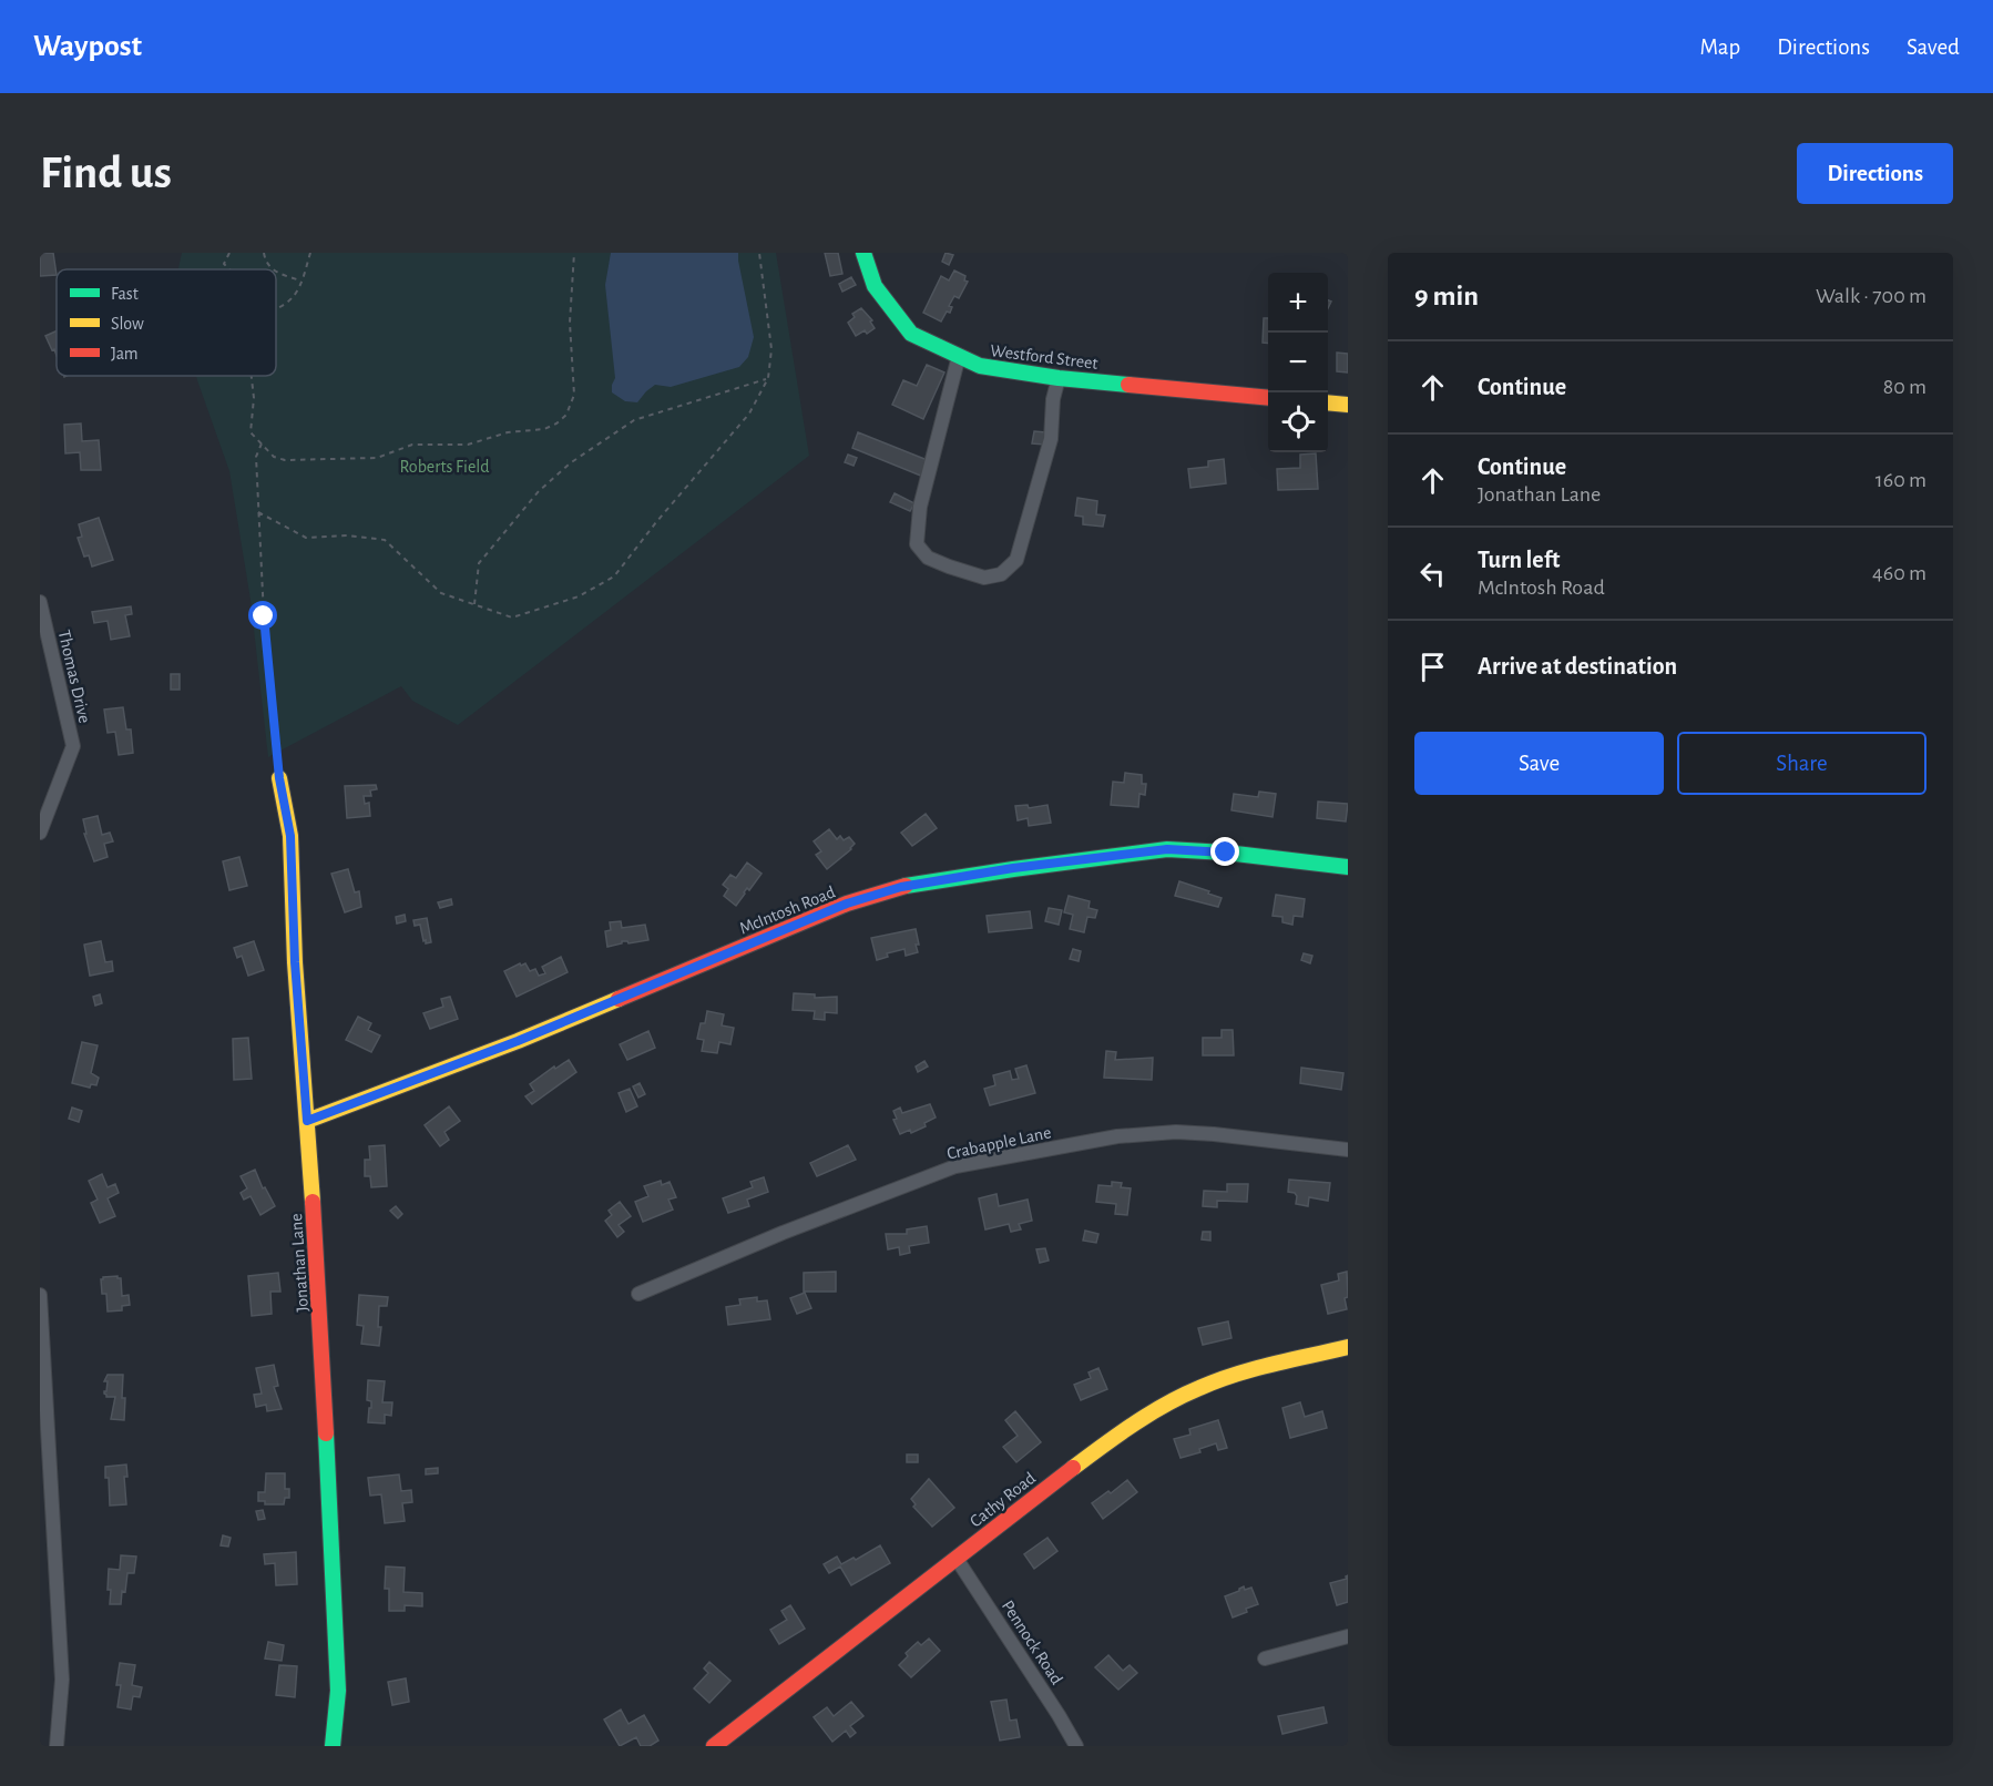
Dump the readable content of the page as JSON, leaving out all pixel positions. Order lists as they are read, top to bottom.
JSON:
{
  "streets": {
    "street": [
      "Westford Street",
      "Thomas Drive",
      "McIntosh Road",
      "Crabapple Lane",
      "Jonathan Lane",
      "Cathy Road",
      "Pennock Road"
    ]
  },
  "crossings": [
    ["McIntosh Road", "Jonathan Lane"],
    ["Cathy Road", "Pennock Road"]
  ],
  "parks": ["Roberts Field"],
  "legend": ["Fast", "Slow", "Jam"],
  "page": {
    "header": "Waypost",
    "nav": ["Map", "Directions", "Saved"],
    "buttons": [
      "Directions",
      ["Save", "Share"]
    ],
    "title": "Find us",
    "heading": ["9 min", "Walk · 700 m"],
    "map_buttons": ["+", "−"],
    "list": [
      ["Continue", "80 m"],
      ["Continue", "Jonathan Lane", "160 m"],
      ["Turn left", "McIntosh Road", "460 m"],
      "Arrive at destination"
    ]
  }
}
